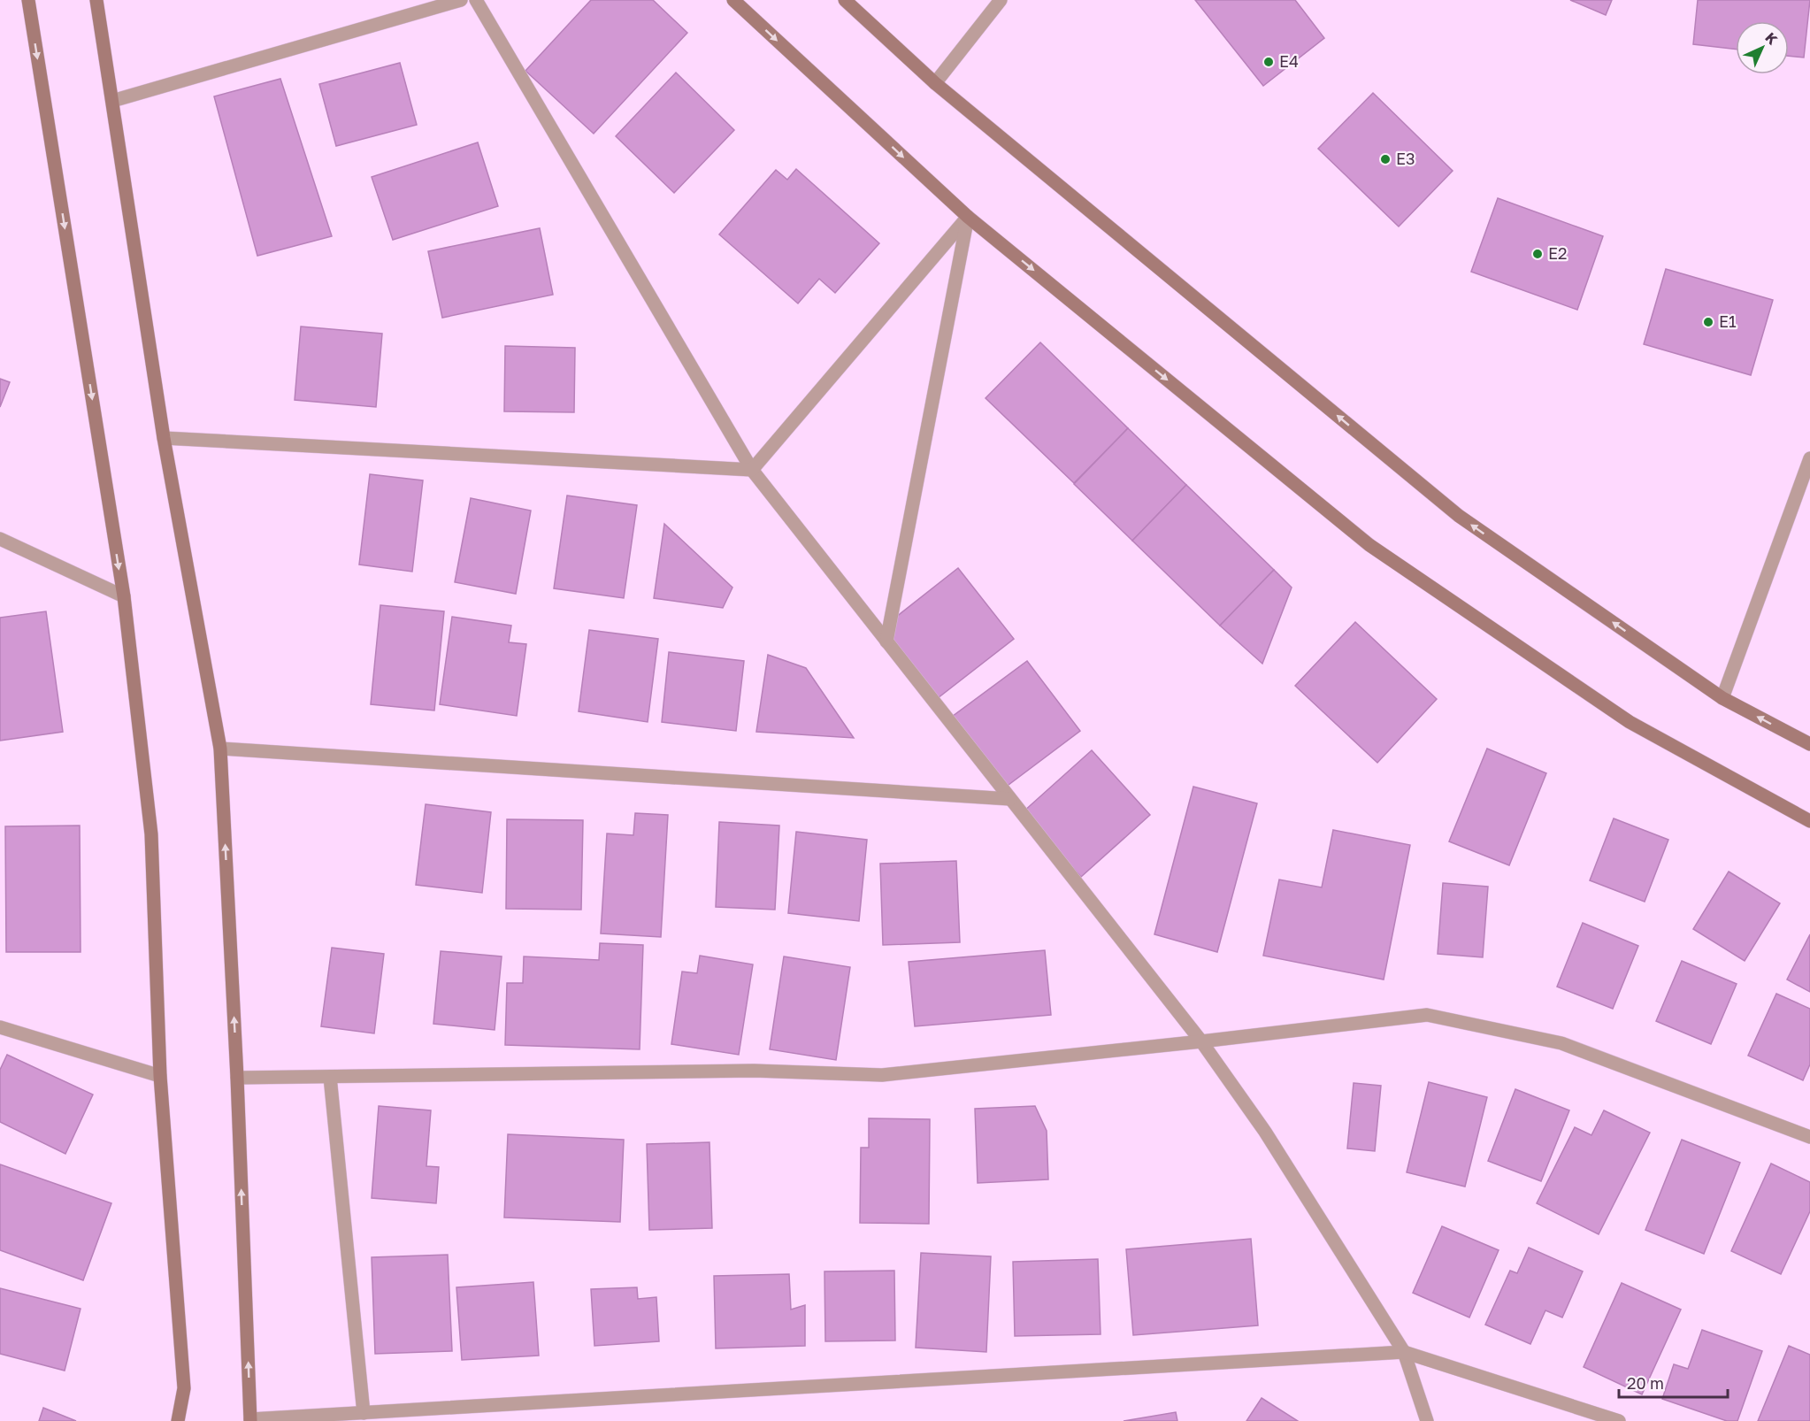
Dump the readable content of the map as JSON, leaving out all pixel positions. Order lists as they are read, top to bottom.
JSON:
{
  "places": [
    "E4",
    "E3",
    "E2",
    "E1"
  ],
  "scale_bar": "20 m",
  "north": "top right"
}
